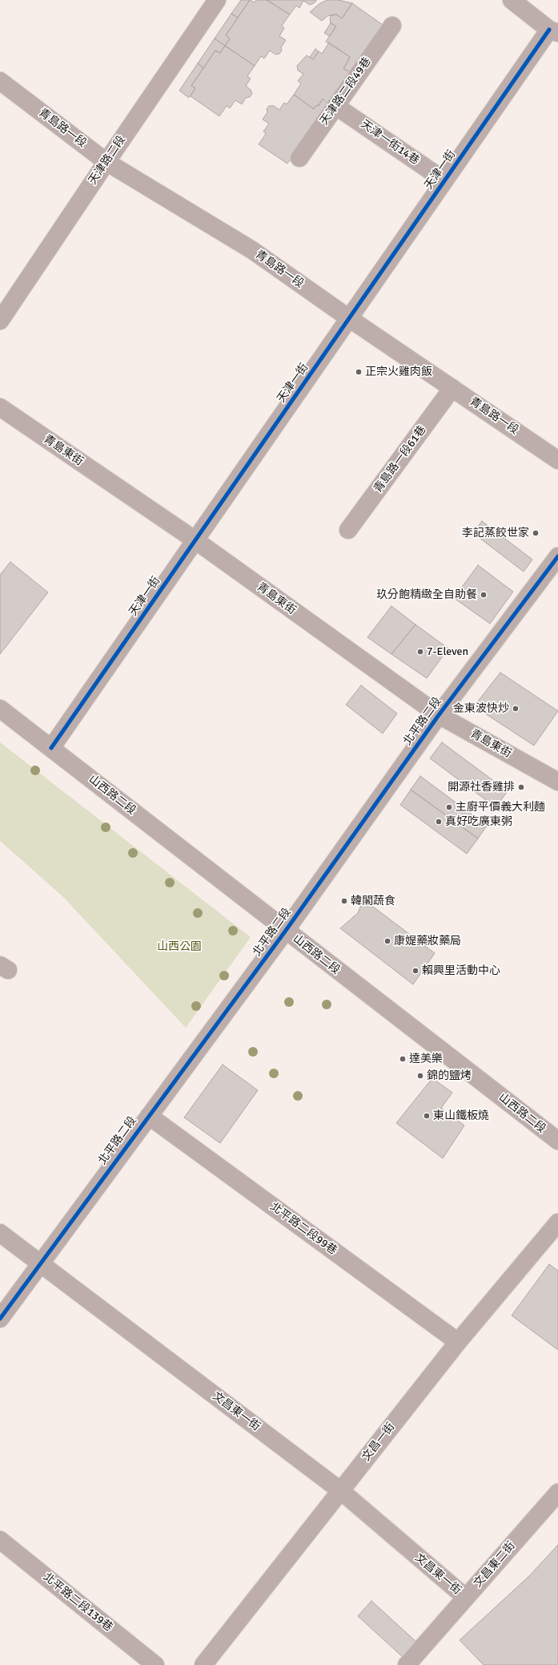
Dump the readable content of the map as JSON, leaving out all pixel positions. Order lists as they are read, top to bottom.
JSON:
{
  "streets": {
    "street": [
      "天津路二段49巷",
      "青島路一段",
      "天津一街14巷",
      "天津路二段",
      "天津一街",
      "青島東街",
      "青島路一段61巷",
      "北平路二段",
      "山西路二段",
      "北平路二段99巷",
      "文昌東一街",
      "文昌一街",
      "文昌東二街",
      "北平路二段139巷"
    ]
  },
  "crossings": [
    ["天津路二段49巷", "天津一街14巷"],
    ["青島路一段", "天津路二段"],
    ["青島路一段", "天津一街"],
    ["青島路一段", "青島路一段61巷"],
    ["天津一街14巷", "天津一街"],
    ["天津一街", "青島東街"],
    ["天津一街", "山西路二段"],
    ["青島東街", "北平路二段"],
    ["北平路二段", "山西路二段"],
    ["北平路二段", "北平路二段99巷"],
    ["北平路二段", "文昌東一街"],
    ["北平路二段99巷", "文昌一街"],
    ["文昌東一街", "文昌一街"],
    ["文昌東一街", "文昌東二街"]
  ],
  "parks": ["山西公園"],
  "places": [
    "正宗火雞肉飯",
    "李記蒸餃世家",
    "玖分飽精緻全自助餐",
    "7-Eleven",
    "金東波快炒",
    "開源社香雞排",
    "主廚平價義大利麵",
    "真好吃廣東粥",
    "韓閣蔬食",
    "康媞藥妝藥局",
    "賴興里活動中心",
    "達美樂",
    "錦的鹽烤",
    "東山鐵板燒"
  ]
}
